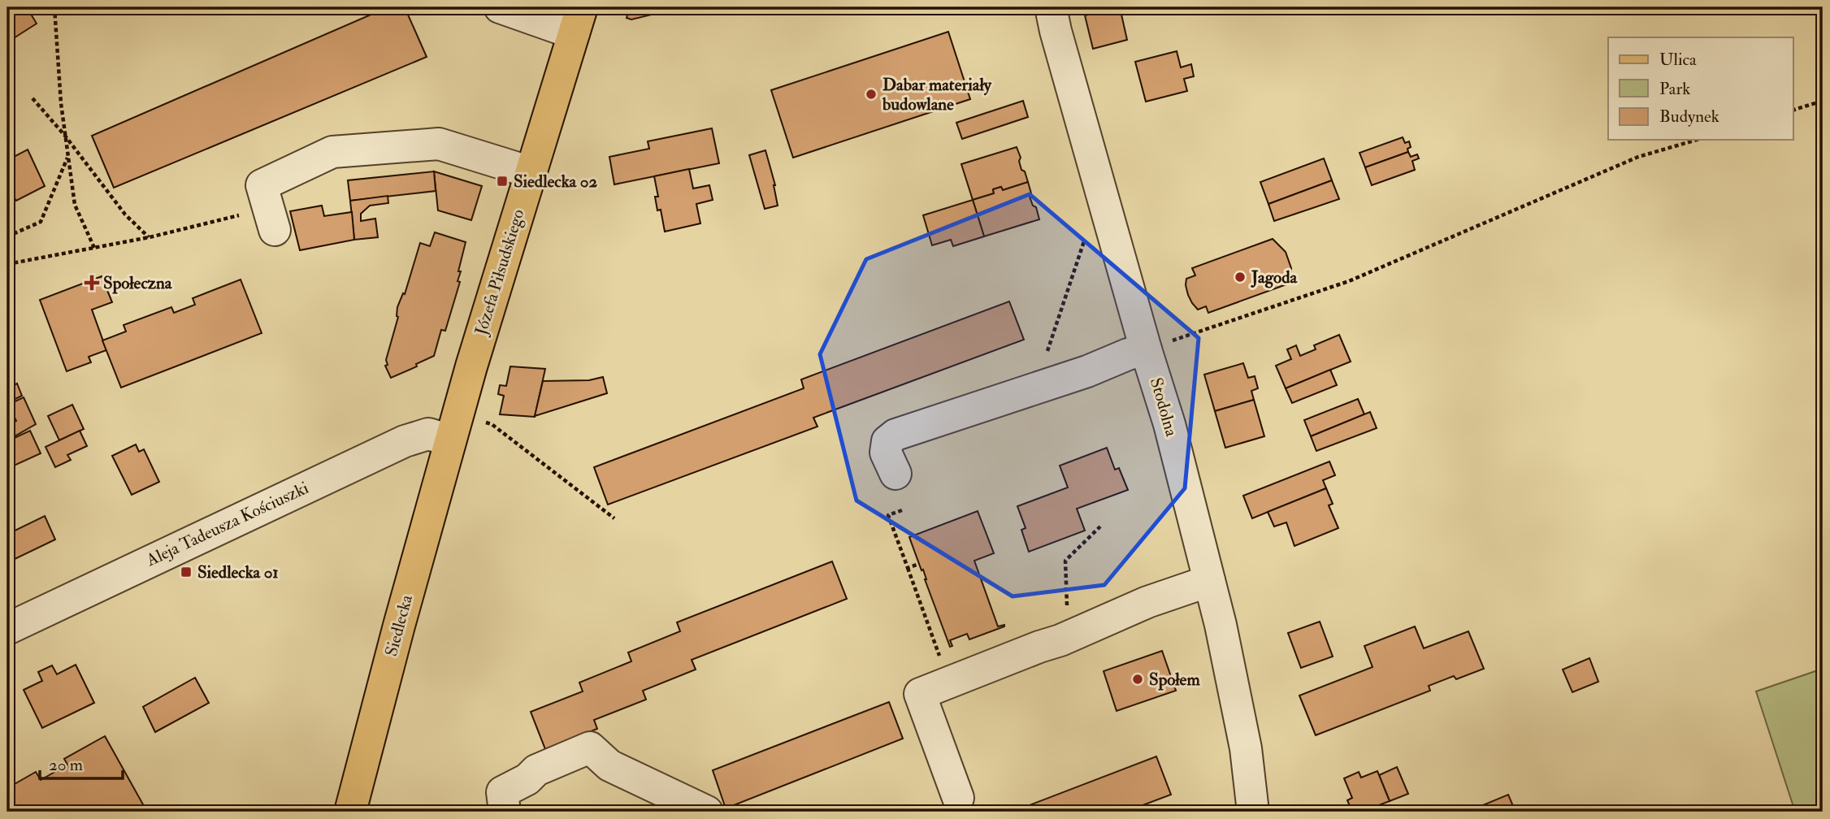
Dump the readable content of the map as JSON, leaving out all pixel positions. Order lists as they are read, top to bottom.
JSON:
{
  "streets": {
    "main road": ["Józefa Piłsudskiego", "Siedlecka"],
    "street": ["Stodolna", "Aleja Tadeusza Kościuszki"]
  },
  "crossings": [
    ["Józefa Piłsudskiego", "Aleja Tadeusza Kościuszki"],
    ["Józefa Piłsudskiego", "Siedlecka"],
    ["Aleja Tadeusza Kościuszki", "Siedlecka"]
  ],
  "places": {
    "other": ["Dabar materiały budowlane", "Jagoda", "Społem"],
    "transit": ["Siedlecka 02", "Siedlecka 01"],
    "health": ["Społeczna"]
  },
  "legend": ["Ulica", "Park", "Budynek"],
  "scale_bar": "20 m"
}
